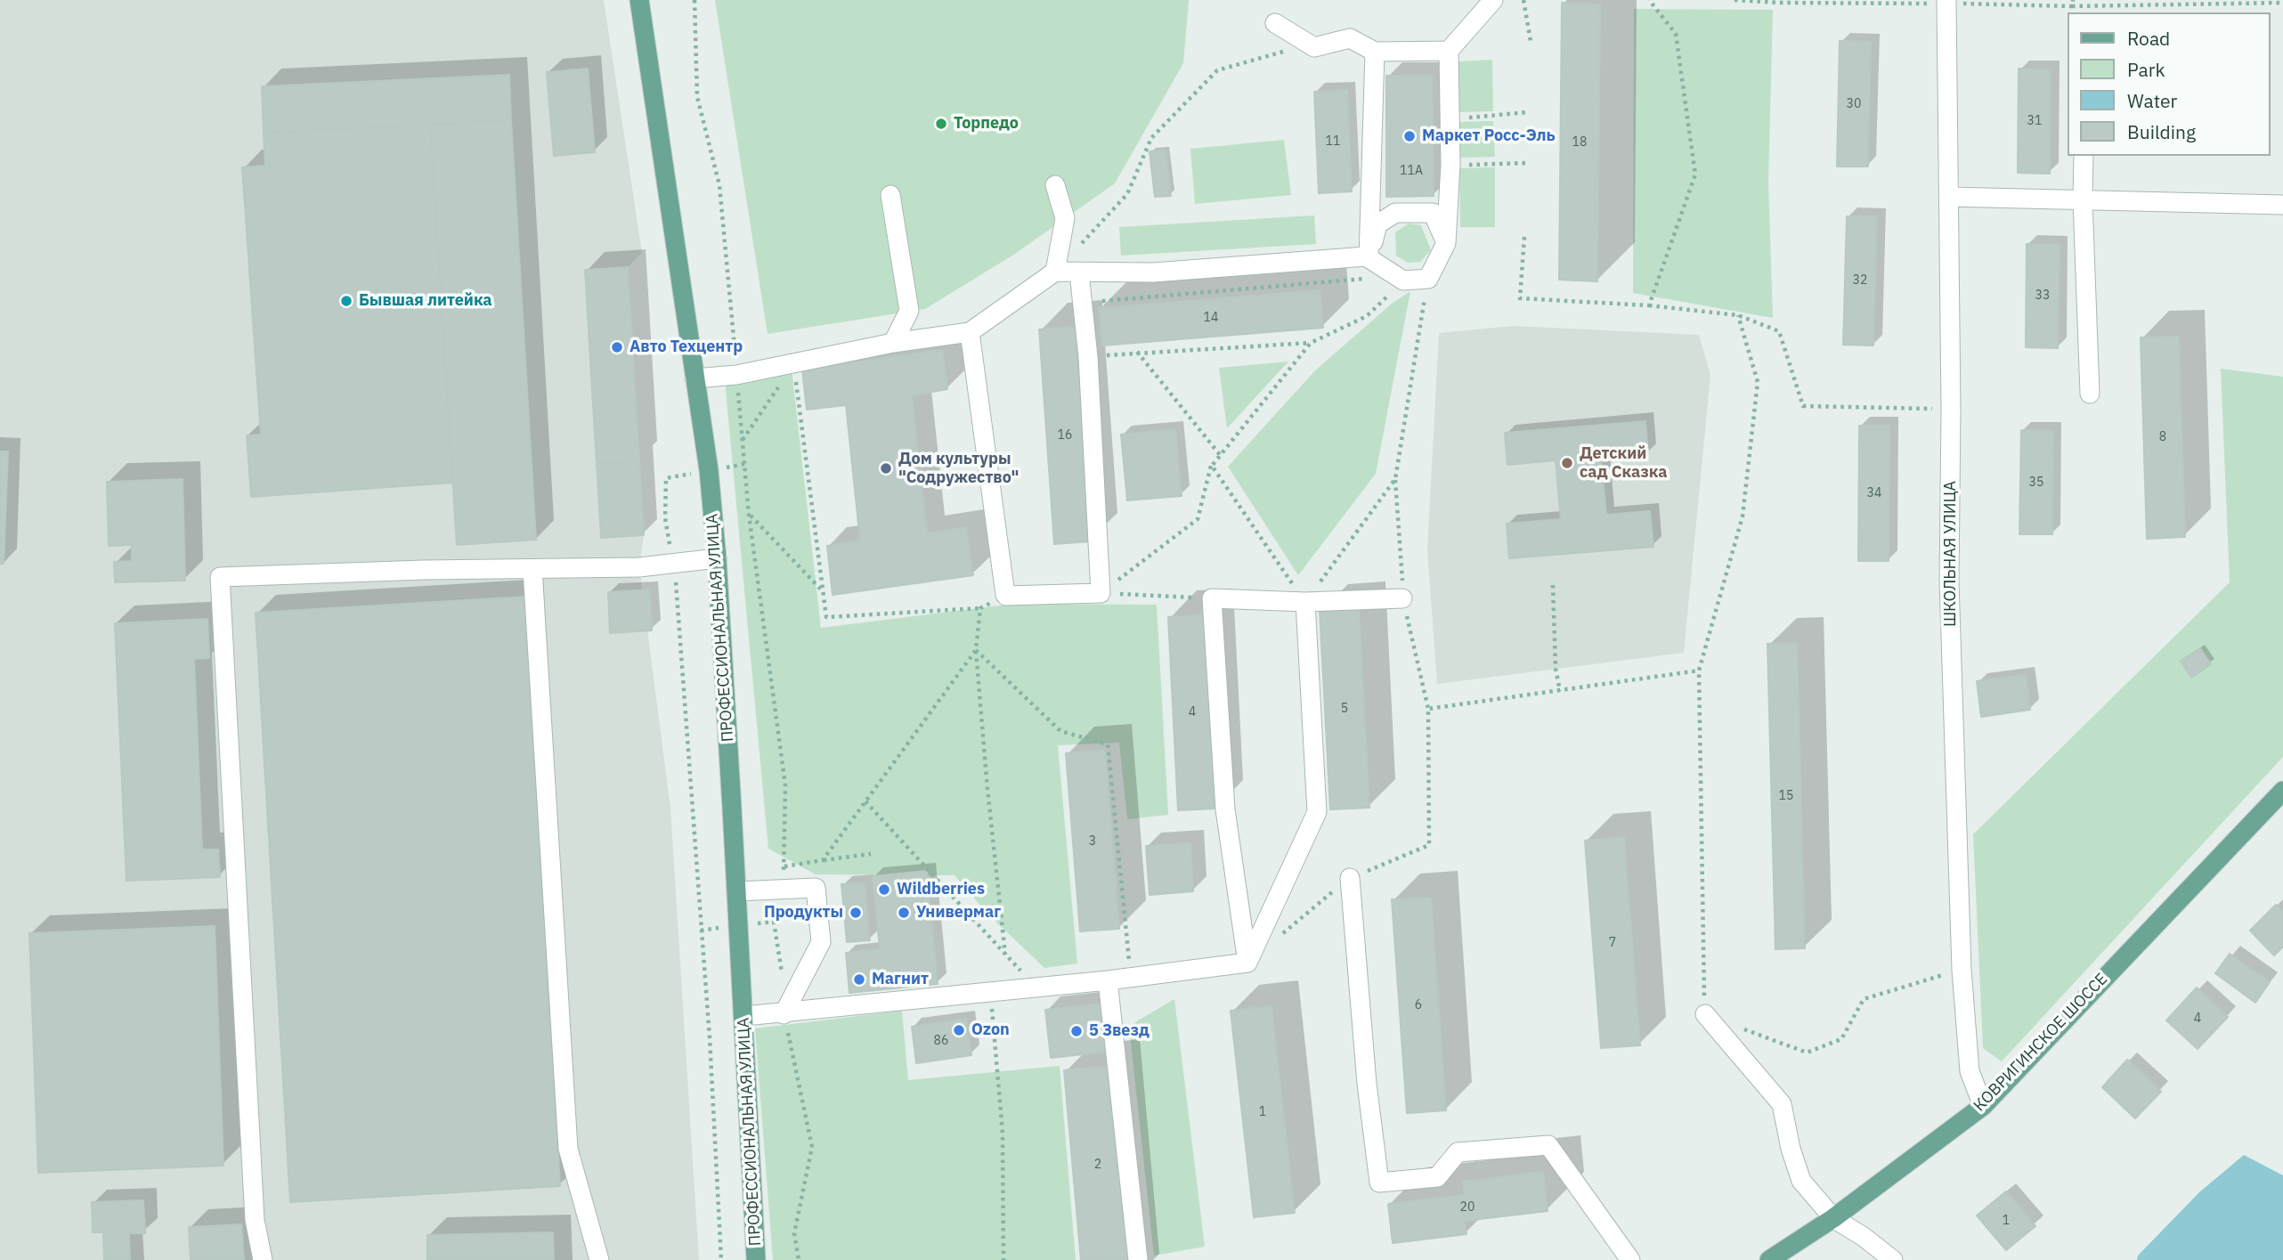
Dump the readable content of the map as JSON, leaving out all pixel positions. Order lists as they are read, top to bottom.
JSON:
{
  "streets": {
    "main road": ["ПРОФЕССИОНАЛЬНАЯ УЛИЦА", "КОВРИГИНСКОЕ ШОССЕ"],
    "street": ["ШКОЛЬНАЯ УЛИЦА"]
  },
  "crossings": [
    ["ШКОЛЬНАЯ УЛИЦА", "КОВРИГИНСКОЕ ШОССЕ"]
  ],
  "places": [
    "Торпедо",
    "Маркет Росс-Эль",
    "Бывшая литейка",
    "Авто Техцентр",
    "Детский сад Сказка",
    "Дом культуры \"Содружество\"",
    "Wildberries",
    "Продукты",
    "Универмаг",
    "Магнит",
    "Ozon",
    "5 Звезд"
  ],
  "house_numbers": [
    "30",
    "31",
    "11",
    "18",
    "11А",
    "32",
    "33",
    "14",
    "16",
    "8",
    "35",
    "34",
    "5",
    "4",
    "15",
    "3",
    "7",
    "6",
    "4",
    "86",
    "1",
    "2",
    "20",
    "1"
  ],
  "legend": [
    "Road",
    "Park",
    "Water",
    "Building"
  ]
}
